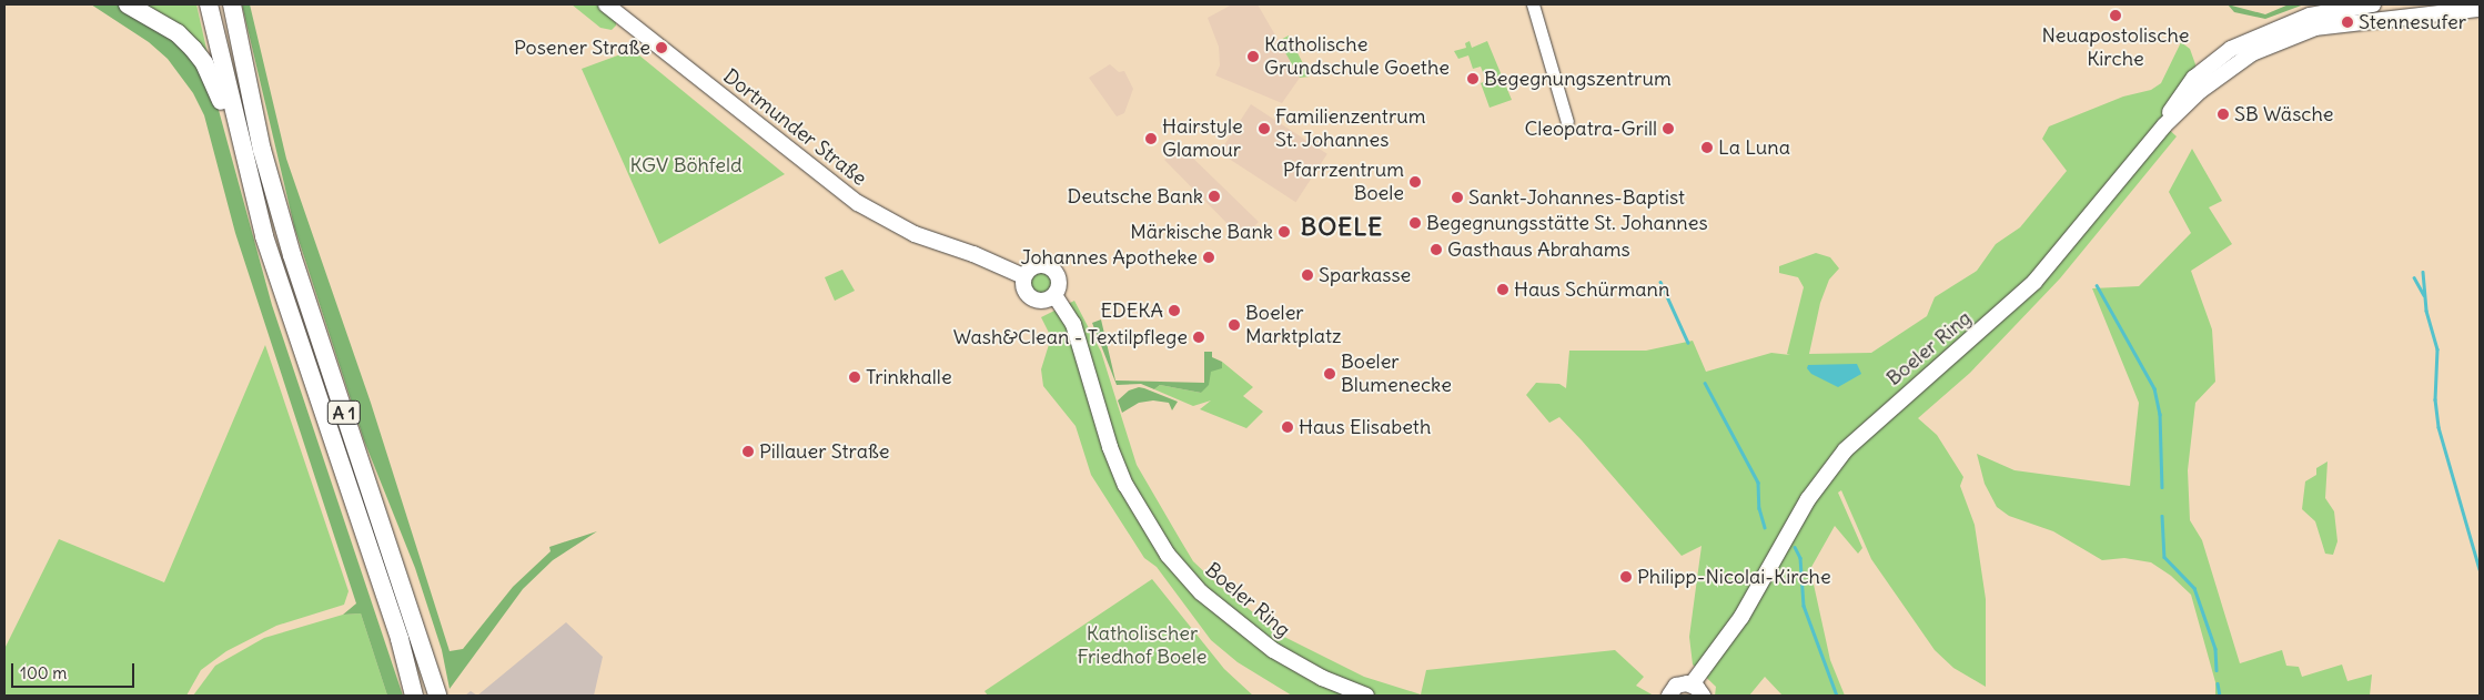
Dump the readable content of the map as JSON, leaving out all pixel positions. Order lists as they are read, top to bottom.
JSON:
{
  "streets": {
    "highway": ["A 1"],
    "main road": ["Dortmunder Straße", "Boeler Ring"]
  },
  "crossings": [
    ["Dortmunder Straße", "Boeler Ring"]
  ],
  "districts": ["BOELE"],
  "parks": ["KGV Böhfeld", "Katholischer Friedhof Boele"],
  "places": [
    "Neuapostolische Kirche",
    "Stennesufer",
    "Posener Straße",
    "Katholische Grundschule Goethe",
    "Begegnungszentrum",
    "SB Wäsche",
    "Familienzentrum St. Johannes",
    "Cleopatra-Grill",
    "Hairstyle Glamour",
    "La Luna",
    "Pfarrzentrum Boele",
    "Deutsche Bank",
    "Sankt-Johannes-Baptist",
    "Begegnungsstätte St. Johannes",
    "Märkische Bank",
    "Gasthaus Abrahams",
    "Johannes Apotheke",
    "Sparkasse",
    "Haus Schürmann",
    "EDEKA",
    "Boeler Marktplatz",
    "Wash&Clean - Textilpflege",
    "Boeler Blumenecke",
    "Trinkhalle",
    "Haus Elisabeth",
    "Pillauer Straße",
    "Philipp-Nicolai-Kirche"
  ],
  "scale_bar": "100 m"
}
